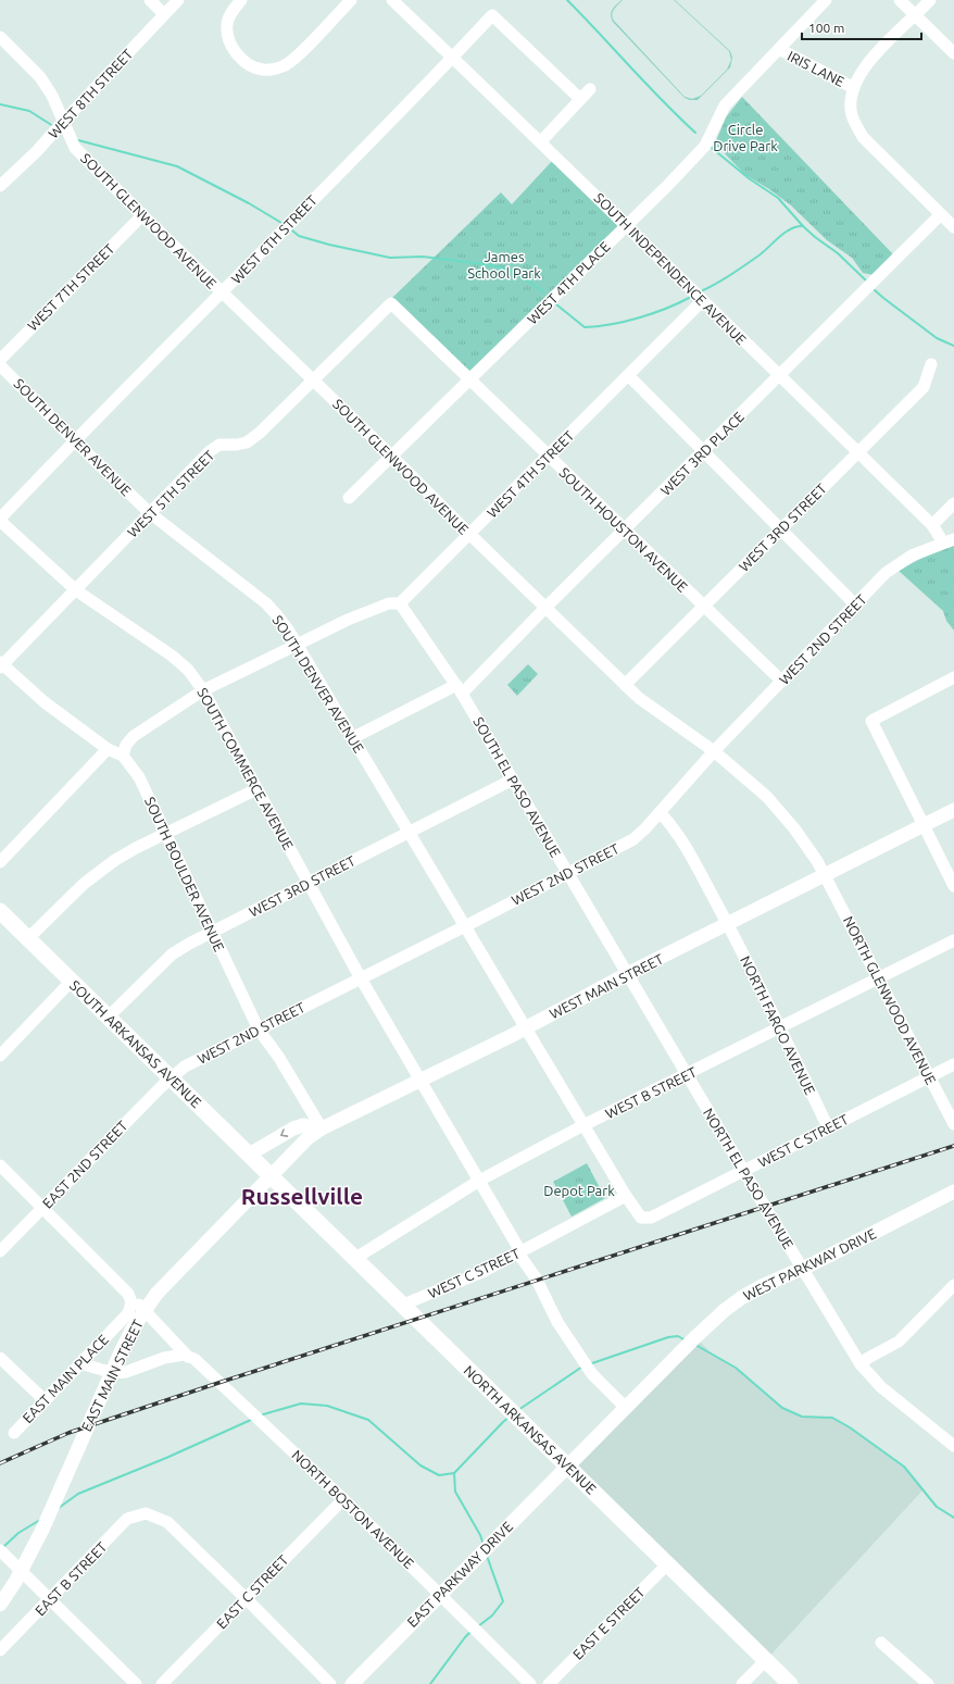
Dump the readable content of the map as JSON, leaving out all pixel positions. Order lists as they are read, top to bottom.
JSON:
{
  "streets": {
    "highway": ["SOUTH ARKANSAS AVENUE", "NORTH ARKANSAS AVENUE"],
    "main road": [
      "WEST MAIN STREET",
      "WEST PARKWAY DRIVE",
      "EAST MAIN STREET",
      "EAST PARKWAY DRIVE"
    ],
    "street": [
      "IRIS LANE",
      "WEST 8TH STREET",
      "SOUTH GLENWOOD AVENUE",
      "WEST 6TH STREET",
      "SOUTH INDEPENDENCE AVENUE",
      "WEST 4TH PLACE",
      "WEST 7TH STREET",
      "SOUTH DENVER AVENUE",
      "WEST 3RD PLACE",
      "WEST 4TH STREET",
      "WEST 5TH STREET",
      "WEST 3RD STREET",
      "SOUTH HOUSTON AVENUE",
      "WEST 2ND STREET",
      "SOUTH COMMERCE AVENUE",
      "SOUTH EL PASO AVENUE",
      "SOUTH BOULDER AVENUE",
      "NORTH GLENWOOD AVENUE",
      "NORTH FARGO AVENUE",
      "WEST B STREET",
      "WEST C STREET",
      "EAST 2ND STREET",
      "NORTH EL PASO AVENUE",
      "EAST MAIN PLACE",
      "NORTH BOSTON AVENUE",
      "EAST B STREET",
      "EAST C STREET",
      "EAST E STREET"
    ]
  },
  "crossings": [
    ["IRIS LANE", "WEST 4TH PLACE"],
    ["WEST 8TH STREET", "SOUTH GLENWOOD AVENUE"],
    ["SOUTH GLENWOOD AVENUE", "WEST 6TH STREET"],
    ["SOUTH GLENWOOD AVENUE", "WEST 4TH PLACE"],
    ["SOUTH GLENWOOD AVENUE", "WEST 7TH STREET"],
    ["SOUTH GLENWOOD AVENUE", "WEST 3RD PLACE"],
    ["SOUTH GLENWOOD AVENUE", "WEST 4TH STREET"],
    ["SOUTH GLENWOOD AVENUE", "WEST 5TH STREET"],
    ["SOUTH GLENWOOD AVENUE", "WEST 3RD STREET"],
    ["SOUTH GLENWOOD AVENUE", "WEST 2ND STREET"],
    ["SOUTH GLENWOOD AVENUE", "WEST MAIN STREET"],
    ["SOUTH GLENWOOD AVENUE", "NORTH GLENWOOD AVENUE"],
    ["WEST 6TH STREET", "SOUTH INDEPENDENCE AVENUE"],
    ["WEST 6TH STREET", "SOUTH DENVER AVENUE"],
    ["WEST 6TH STREET", "SOUTH COMMERCE AVENUE"],
    ["SOUTH INDEPENDENCE AVENUE", "WEST 4TH PLACE"],
    ["SOUTH INDEPENDENCE AVENUE", "WEST 3RD PLACE"],
    ["SOUTH INDEPENDENCE AVENUE", "WEST 4TH STREET"],
    ["SOUTH INDEPENDENCE AVENUE", "WEST 3RD STREET"],
    ["SOUTH INDEPENDENCE AVENUE", "WEST 2ND STREET"],
    ["WEST 4TH PLACE", "SOUTH HOUSTON AVENUE"],
    ["SOUTH DENVER AVENUE", "WEST 3RD PLACE"],
    ["SOUTH DENVER AVENUE", "WEST 5TH STREET"],
    ["SOUTH DENVER AVENUE", "WEST 3RD STREET"],
    ["SOUTH DENVER AVENUE", "WEST 2ND STREET"],
    ["SOUTH DENVER AVENUE", "WEST MAIN STREET"],
    ["SOUTH DENVER AVENUE", "WEST B STREET"],
    ["SOUTH DENVER AVENUE", "WEST C STREET"],
    ["WEST 3RD PLACE", "SOUTH HOUSTON AVENUE"],
    ["WEST 3RD PLACE", "SOUTH EL PASO AVENUE"],
    ["WEST 4TH STREET", "SOUTH HOUSTON AVENUE"],
    ["WEST 4TH STREET", "SOUTH EL PASO AVENUE"],
    ["WEST 5TH STREET", "SOUTH HOUSTON AVENUE"],
    ["WEST 5TH STREET", "SOUTH COMMERCE AVENUE"],
    ["WEST 5TH STREET", "SOUTH BOULDER AVENUE"],
    ["WEST 3RD STREET", "SOUTH HOUSTON AVENUE"],
    ["WEST 3RD STREET", "SOUTH COMMERCE AVENUE"],
    ["WEST 3RD STREET", "SOUTH EL PASO AVENUE"],
    ["WEST 3RD STREET", "SOUTH BOULDER AVENUE"],
    ["WEST 3RD STREET", "SOUTH ARKANSAS AVENUE"],
    ["SOUTH HOUSTON AVENUE", "WEST 2ND STREET"],
    ["WEST 2ND STREET", "SOUTH COMMERCE AVENUE"],
    ["WEST 2ND STREET", "SOUTH EL PASO AVENUE"],
    ["WEST 2ND STREET", "SOUTH BOULDER AVENUE"],
    ["WEST 2ND STREET", "NORTH FARGO AVENUE"],
    ["WEST 2ND STREET", "SOUTH ARKANSAS AVENUE"],
    ["WEST 2ND STREET", "EAST 2ND STREET"],
    ["SOUTH COMMERCE AVENUE", "WEST MAIN STREET"],
    ["SOUTH COMMERCE AVENUE", "WEST B STREET"],
    ["SOUTH COMMERCE AVENUE", "WEST C STREET"],
    ["SOUTH COMMERCE AVENUE", "WEST PARKWAY DRIVE"],
    ["SOUTH EL PASO AVENUE", "WEST MAIN STREET"],
    ["SOUTH EL PASO AVENUE", "NORTH EL PASO AVENUE"],
    ["SOUTH BOULDER AVENUE", "WEST MAIN STREET"],
    ["WEST MAIN STREET", "NORTH GLENWOOD AVENUE"],
    ["WEST MAIN STREET", "NORTH FARGO AVENUE"],
    ["WEST MAIN STREET", "SOUTH ARKANSAS AVENUE"],
    ["WEST MAIN STREET", "NORTH EL PASO AVENUE"],
    ["WEST MAIN STREET", "EAST MAIN STREET"],
    ["WEST MAIN STREET", "NORTH ARKANSAS AVENUE"],
    ["NORTH GLENWOOD AVENUE", "WEST B STREET"],
    ["NORTH GLENWOOD AVENUE", "WEST C STREET"],
    ["NORTH FARGO AVENUE", "WEST B STREET"],
    ["NORTH FARGO AVENUE", "WEST C STREET"],
    ["SOUTH ARKANSAS AVENUE", "EAST 2ND STREET"],
    ["SOUTH ARKANSAS AVENUE", "EAST MAIN STREET"],
    ["SOUTH ARKANSAS AVENUE", "NORTH ARKANSAS AVENUE"],
    ["WEST B STREET", "NORTH EL PASO AVENUE"],
    ["WEST B STREET", "NORTH ARKANSAS AVENUE"],
    ["WEST C STREET", "NORTH EL PASO AVENUE"],
    ["WEST C STREET", "NORTH ARKANSAS AVENUE"],
    ["NORTH EL PASO AVENUE", "WEST PARKWAY DRIVE"],
    ["WEST PARKWAY DRIVE", "NORTH ARKANSAS AVENUE"],
    ["WEST PARKWAY DRIVE", "EAST PARKWAY DRIVE"],
    ["EAST MAIN STREET", "NORTH ARKANSAS AVENUE"],
    ["NORTH ARKANSAS AVENUE", "EAST PARKWAY DRIVE"],
    ["NORTH ARKANSAS AVENUE", "EAST E STREET"],
    ["NORTH BOSTON AVENUE", "EAST PARKWAY DRIVE"],
    ["NORTH BOSTON AVENUE", "EAST C STREET"],
    ["EAST B STREET", "EAST C STREET"]
  ],
  "districts": ["Russellville"],
  "parks": ["Circle Drive Park", "James School Park", "Depot Park"],
  "scale_bar": "100 m"
}
